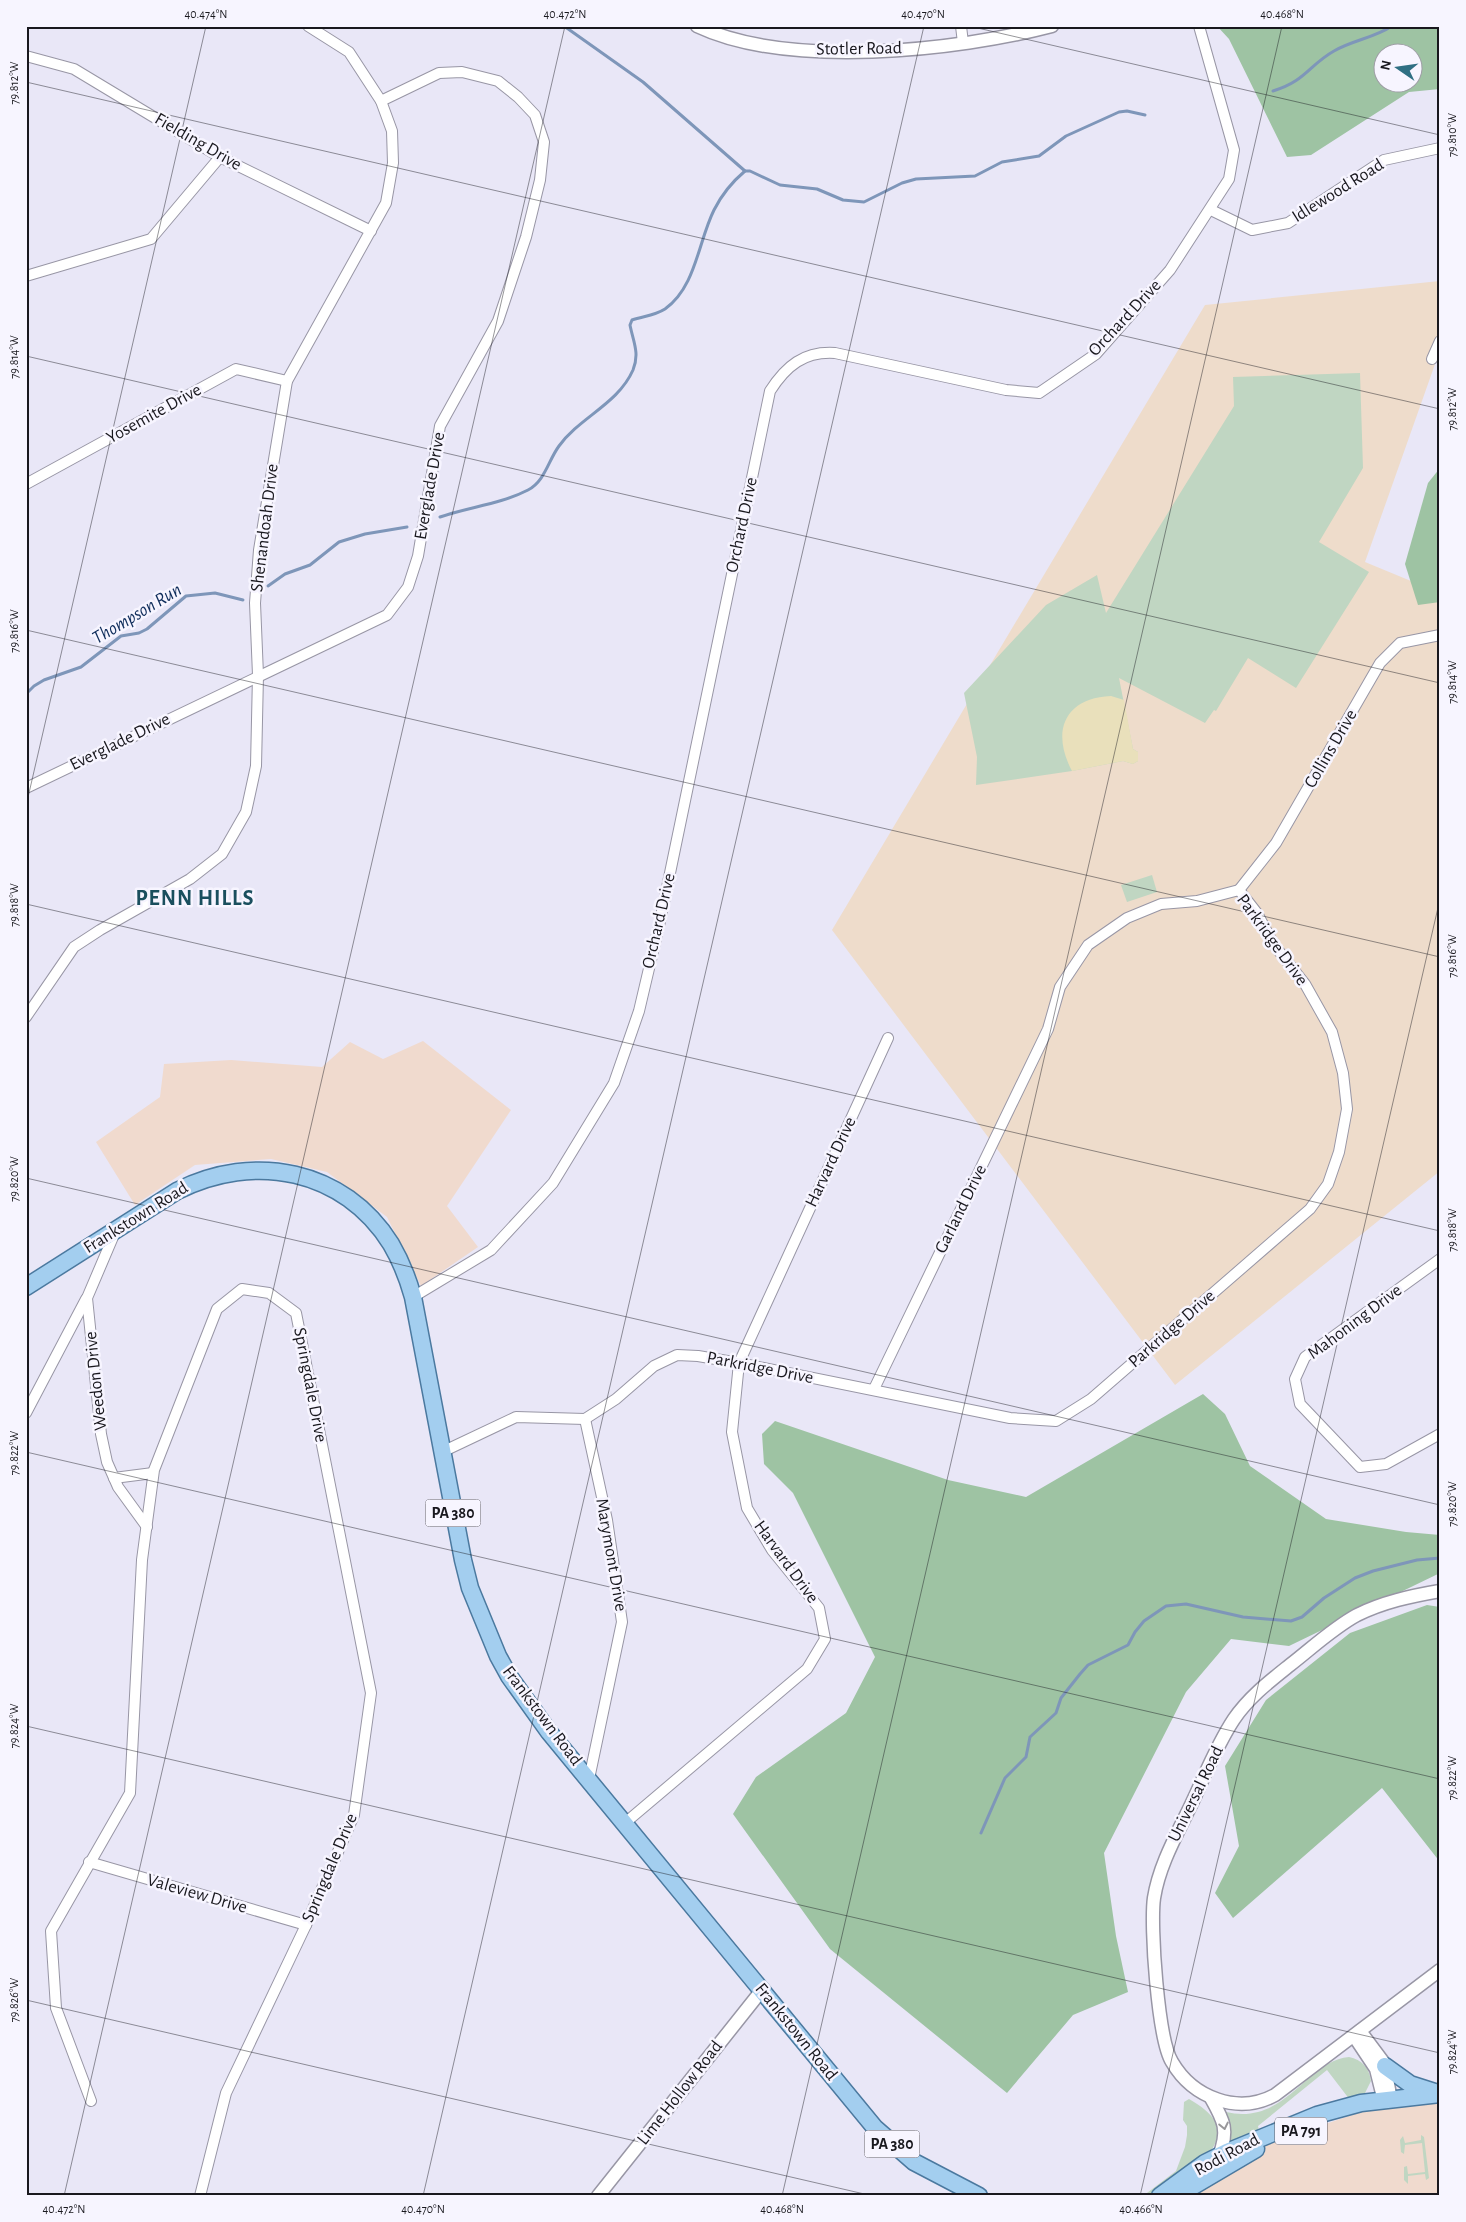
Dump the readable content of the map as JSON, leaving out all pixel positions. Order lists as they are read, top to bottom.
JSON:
{
  "streets": {
    "main road": [
      "Frankstown Road",
      "PA 380",
      "PA 791",
      "Rodi Road"
    ],
    "street": [
      "Stotler Road",
      "Fielding Drive",
      "Idlewood Road",
      "Orchard Drive",
      "Yosemite Drive",
      "Everglade Drive",
      "Shenandoah Drive",
      "Collins Drive",
      "Parkridge Drive",
      "Harvard Drive",
      "Garland Drive",
      "Mahoning Drive",
      "Weedon Drive",
      "Springdale Drive",
      "Marymont Drive",
      "Universal Road",
      "Valeview Drive",
      "Lime Hollow Road"
    ]
  },
  "crossings": [
    ["Fielding Drive", "Shenandoah Drive"],
    ["Idlewood Road", "Orchard Drive"],
    ["Orchard Drive", "Frankstown Road"],
    ["Yosemite Drive", "Shenandoah Drive"],
    ["Everglade Drive", "Shenandoah Drive"],
    ["Collins Drive", "Parkridge Drive"],
    ["Parkridge Drive", "Harvard Drive"],
    ["Parkridge Drive", "Garland Drive"],
    ["Parkridge Drive", "Marymont Drive"],
    ["Harvard Drive", "Frankstown Road"],
    ["Frankstown Road", "Weedon Drive"],
    ["Frankstown Road", "Marymont Drive"],
    ["Frankstown Road", "Lime Hollow Road"],
    ["Weedon Drive", "Springdale Drive"],
    ["Springdale Drive", "Valeview Drive"],
    ["Universal Road", "Rodi Road"]
  ],
  "districts": ["PENN HILLS"],
  "water": ["Thompson Run"],
  "north": "left",
  "coordinates": [
    "40.474°N",
    "40.472°N",
    "40.470°N",
    "40.468°N",
    "79.812°W",
    "79.810°W",
    "79.814°W",
    "79.816°W",
    "79.818°W",
    "79.820°W",
    "79.822°W",
    "79.824°W",
    "79.826°W",
    "40.466°N"
  ]
}
